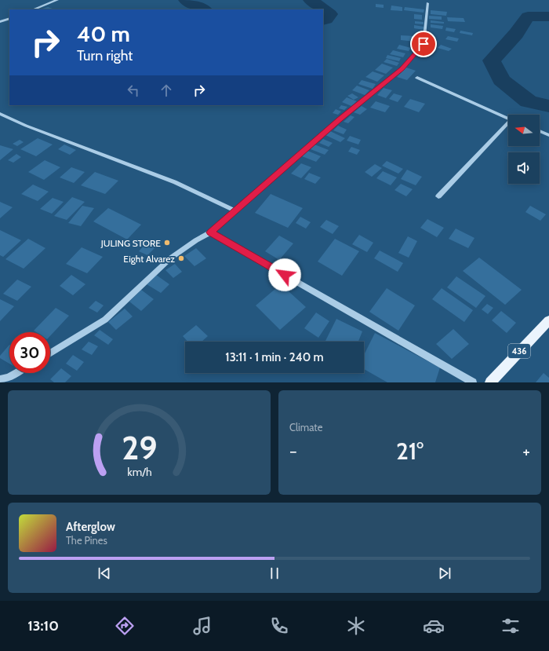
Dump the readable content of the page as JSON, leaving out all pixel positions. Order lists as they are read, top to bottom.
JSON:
{
  "streets": {
    "main road": ["436"]
  },
  "places": ["JULING STORE", "Eight Alvarez"],
  "north": "left",
  "page": {
    "turn": ["40 m", "Turn right"],
    "limit": "30",
    "trip": "13:11 · 1 min · 240 m",
    "tile": "Climate",
    "heat": ["−", "21°", "+"],
    "song": ["Afterglow", "The Pines"],
    "tabs": "13:10",
    "gauge": ["29", "km/h"]
  }
}
